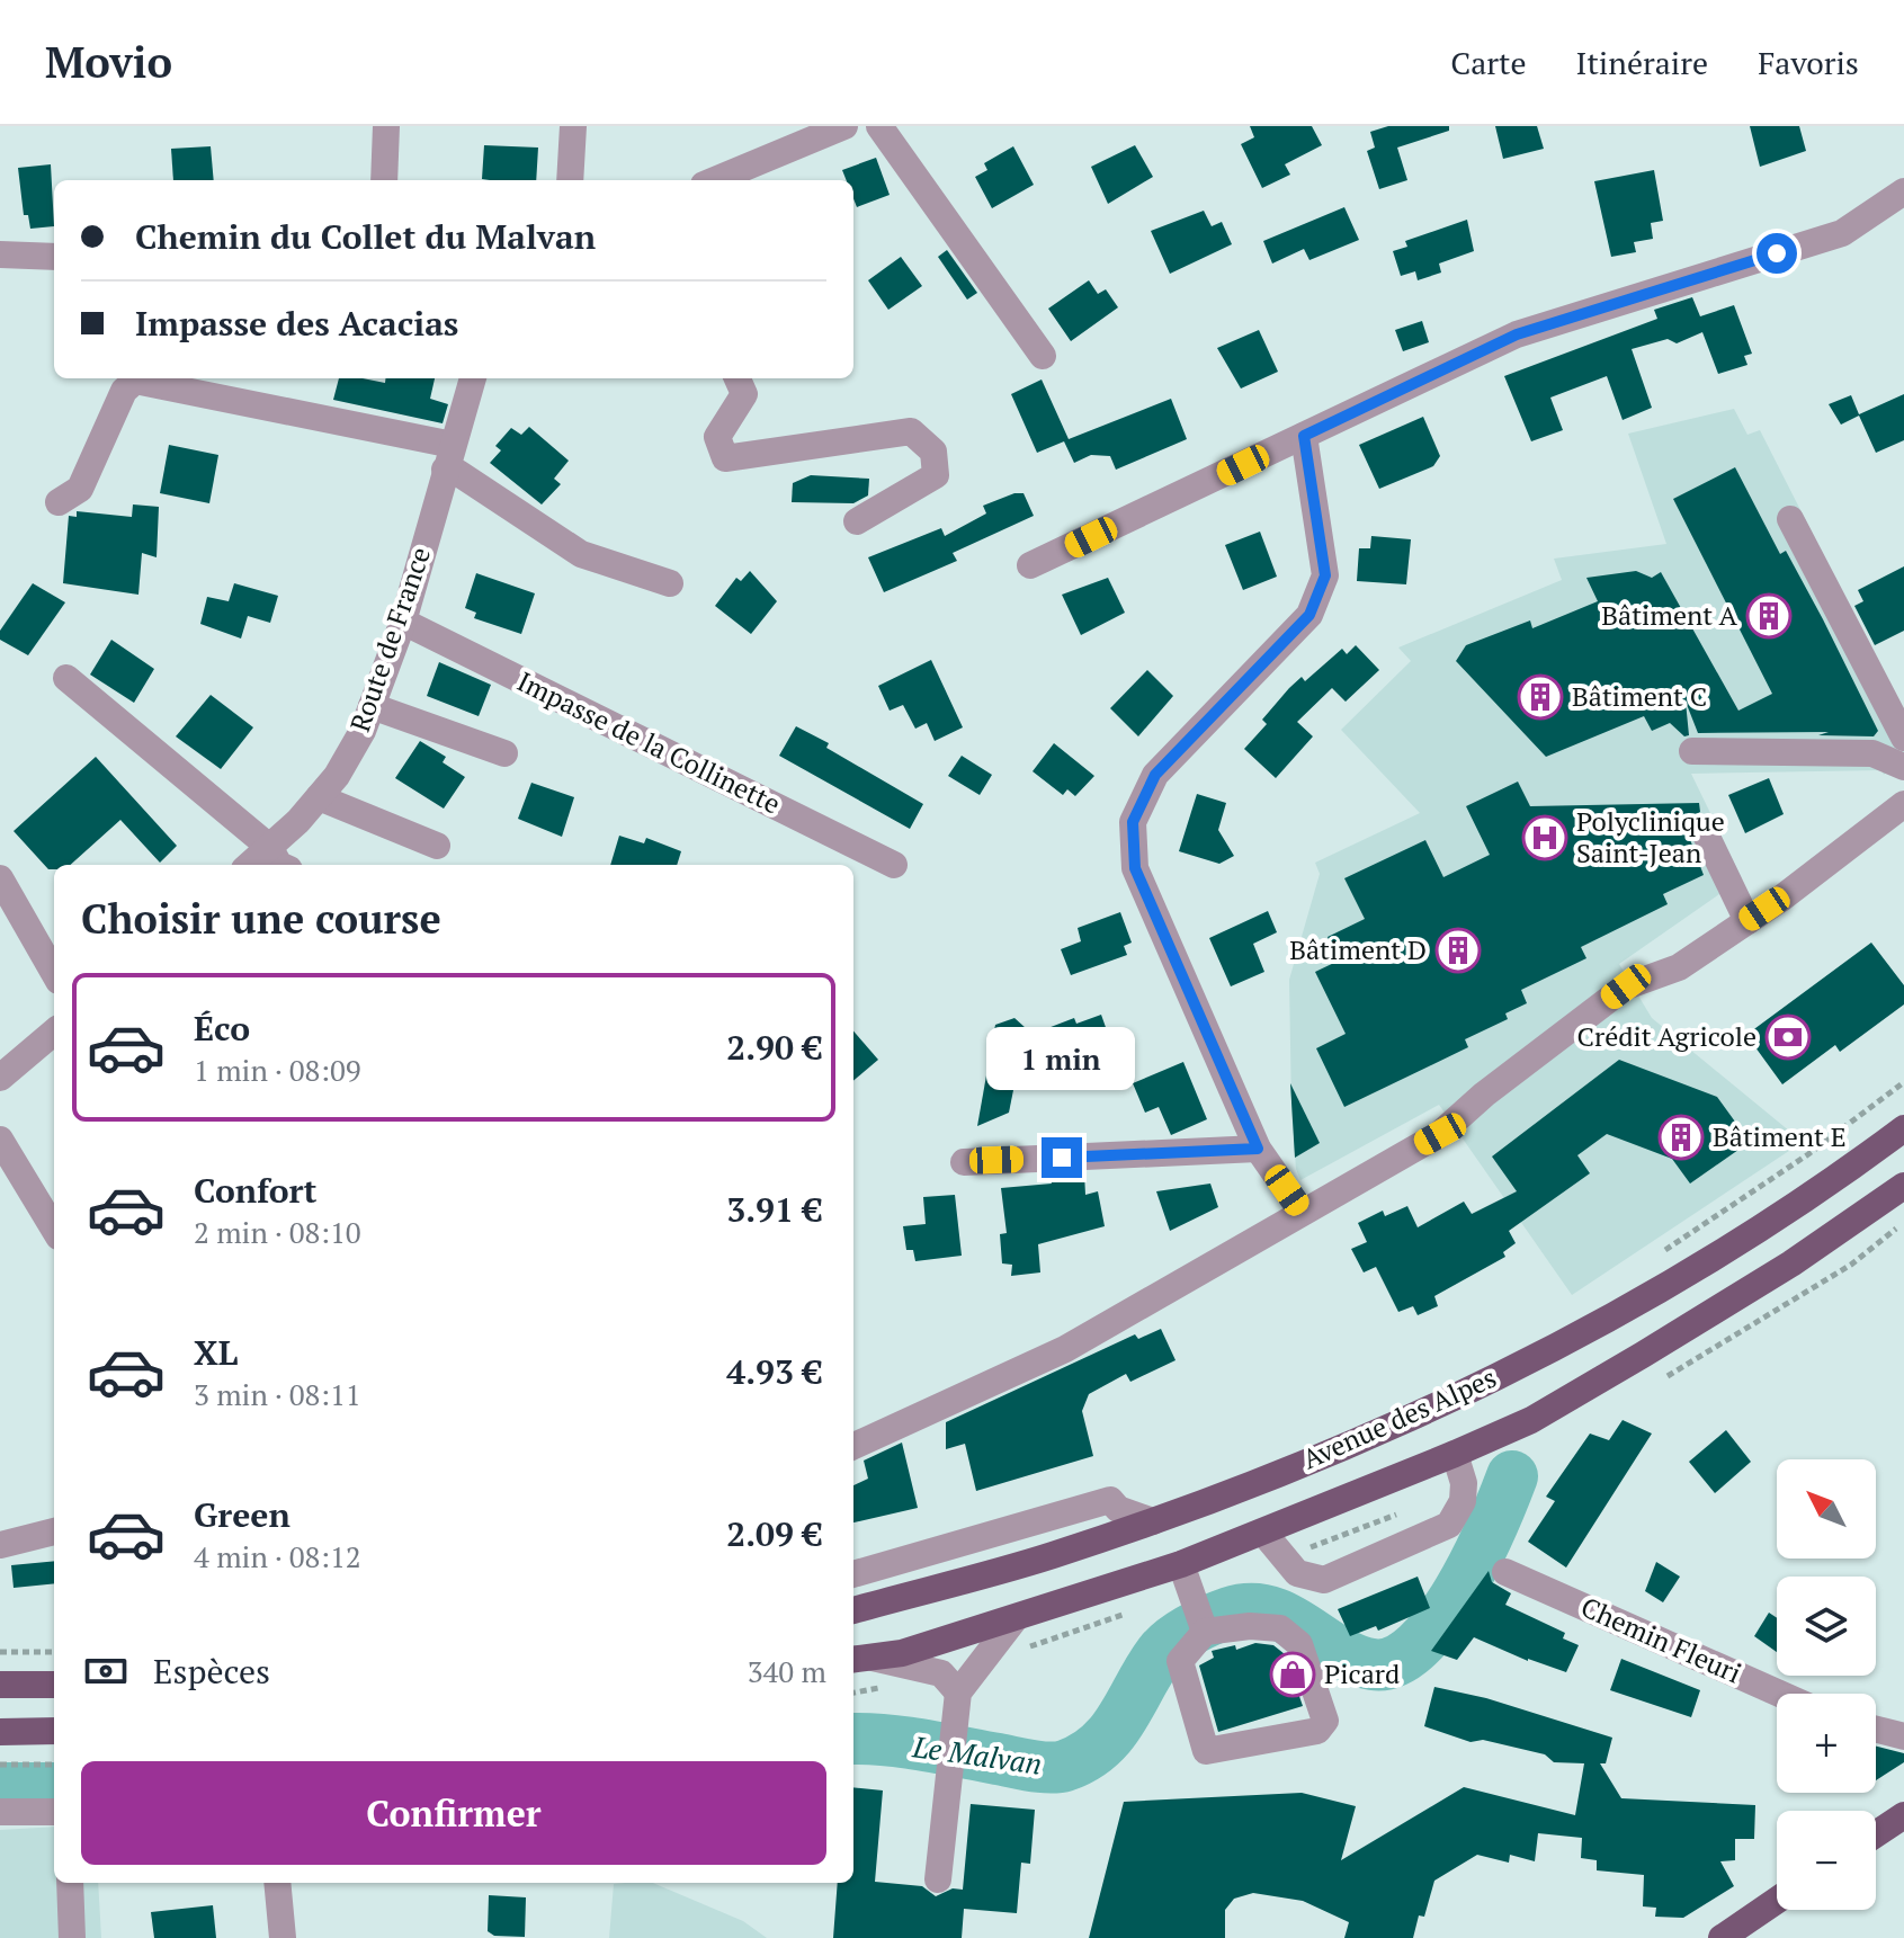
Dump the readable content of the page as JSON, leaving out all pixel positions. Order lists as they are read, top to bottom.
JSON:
{
  "streets": {
    "main road": ["Avenue des Alpes"],
    "street": ["Route de France", "Impasse de la Collinette", "Chemin Fleuri"]
  },
  "crossings": [
    ["Route de France", "Impasse de la Collinette"]
  ],
  "water": ["Le Malvan"],
  "places": {
    "building": [
      "Bâtiment A",
      "Bâtiment C",
      "Bâtiment D",
      "Bâtiment E"
    ],
    "hospital": ["Polyclinique Saint-Jean"],
    "bank": ["Crédit Agricole"],
    "shop": ["Picard"]
  },
  "north": "top left",
  "page": {
    "header": "Movio",
    "nav": ["Carte", "Itinéraire", "Favoris"],
    "banner": ["Chemin du Collet du Malvan", "Impasse des Acacias"],
    "heading": "Choisir une course",
    "list": [
      {
        "name": "Éco",
        "note": "1 min · 08:09",
        "value": "2.90 €"
      },
      {
        "name": "Confort",
        "note": "2 min · 08:10",
        "value": "3.91 €"
      },
      {
        "name": "XL",
        "note": "3 min · 08:11",
        "value": "4.93 €"
      },
      {
        "name": "Green",
        "note": "4 min · 08:12",
        "value": "2.09 €"
      }
    ],
    "bubble": "1 min",
    "map_buttons": ["+", "−"],
    "pay": ["Espèces", "340 m"],
    "buttons": "Confirmer"
  }
}
